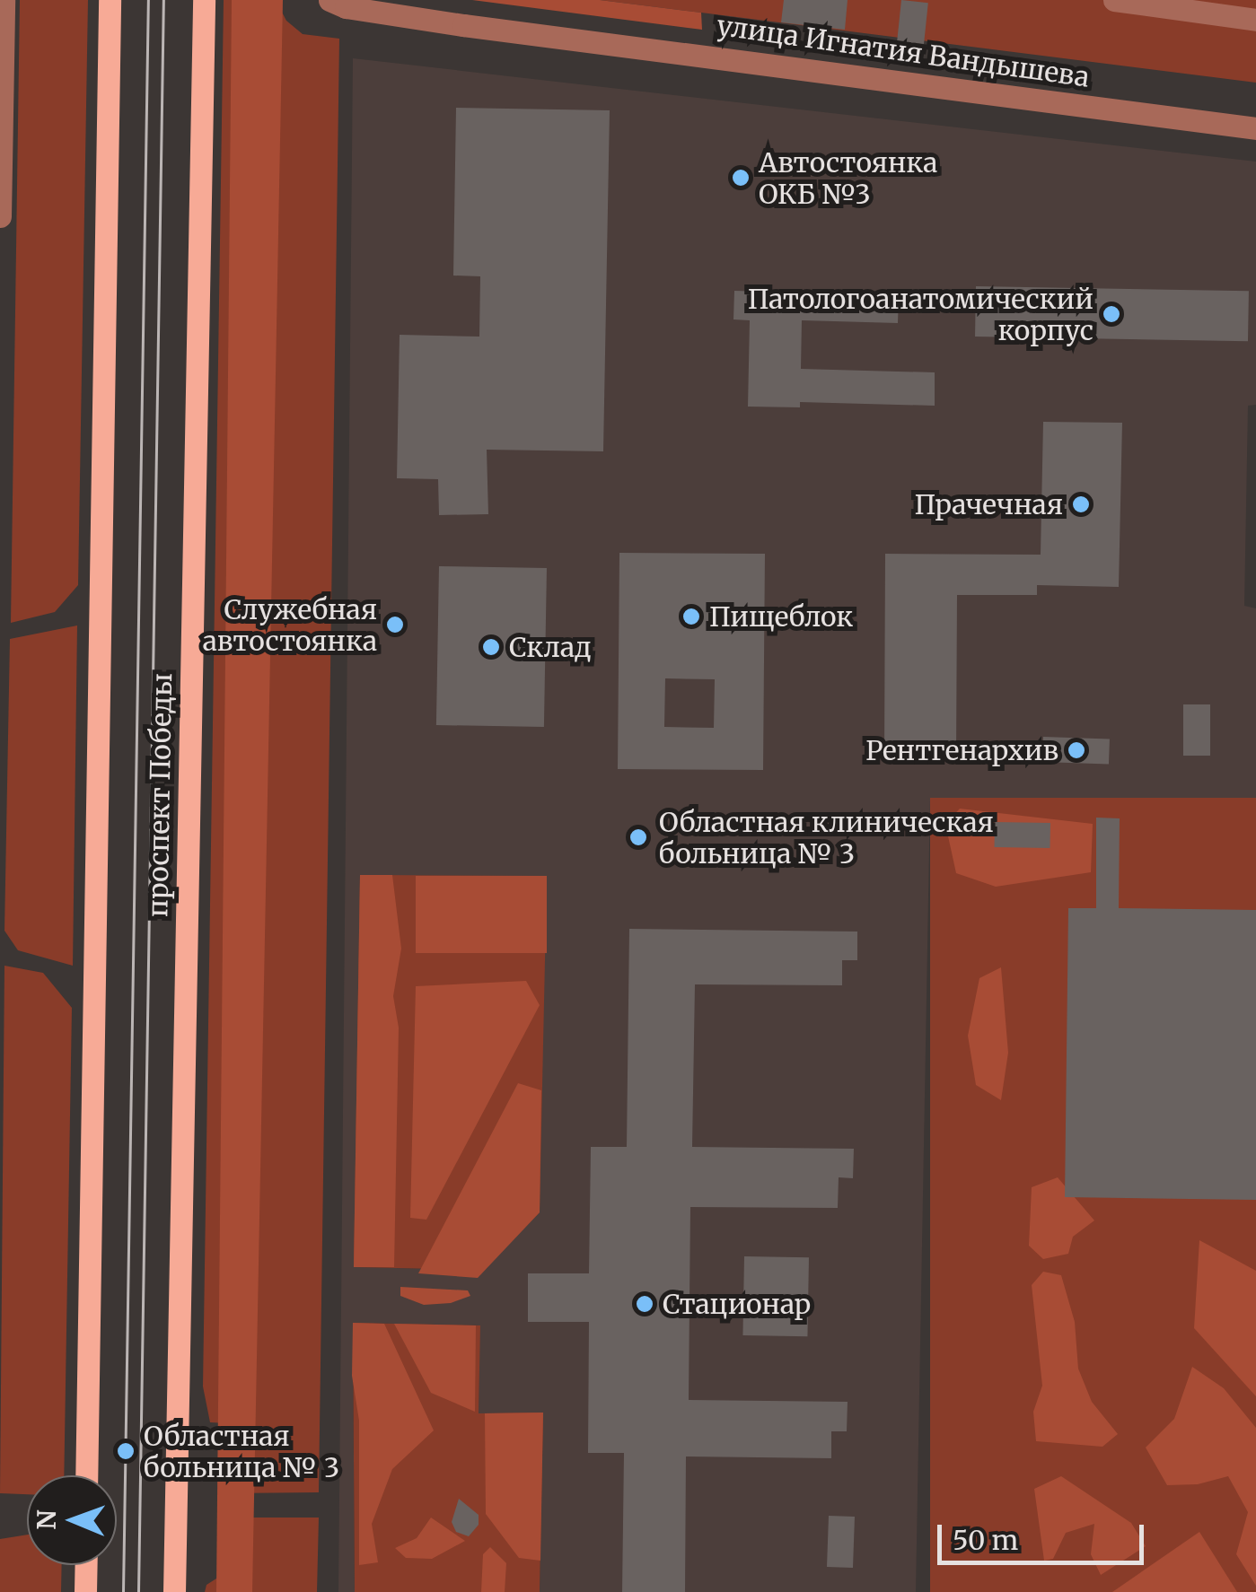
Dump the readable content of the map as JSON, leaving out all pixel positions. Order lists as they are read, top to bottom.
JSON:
{
  "streets": {
    "main road": ["проспект Победы"],
    "street": ["улица Игнатия Вандышева"]
  },
  "places": [
    "Автостоянка ОКБ №3",
    "Патологоанатомический корпус",
    "Прачечная",
    "Пищеблок",
    "Служебная автостоянка",
    "Склад",
    "Рентгенархив",
    "Областная клиническая больница № 3",
    "Стационар",
    "Областная больница № 3"
  ],
  "scale_bar": "50 m",
  "north": "left"
}
